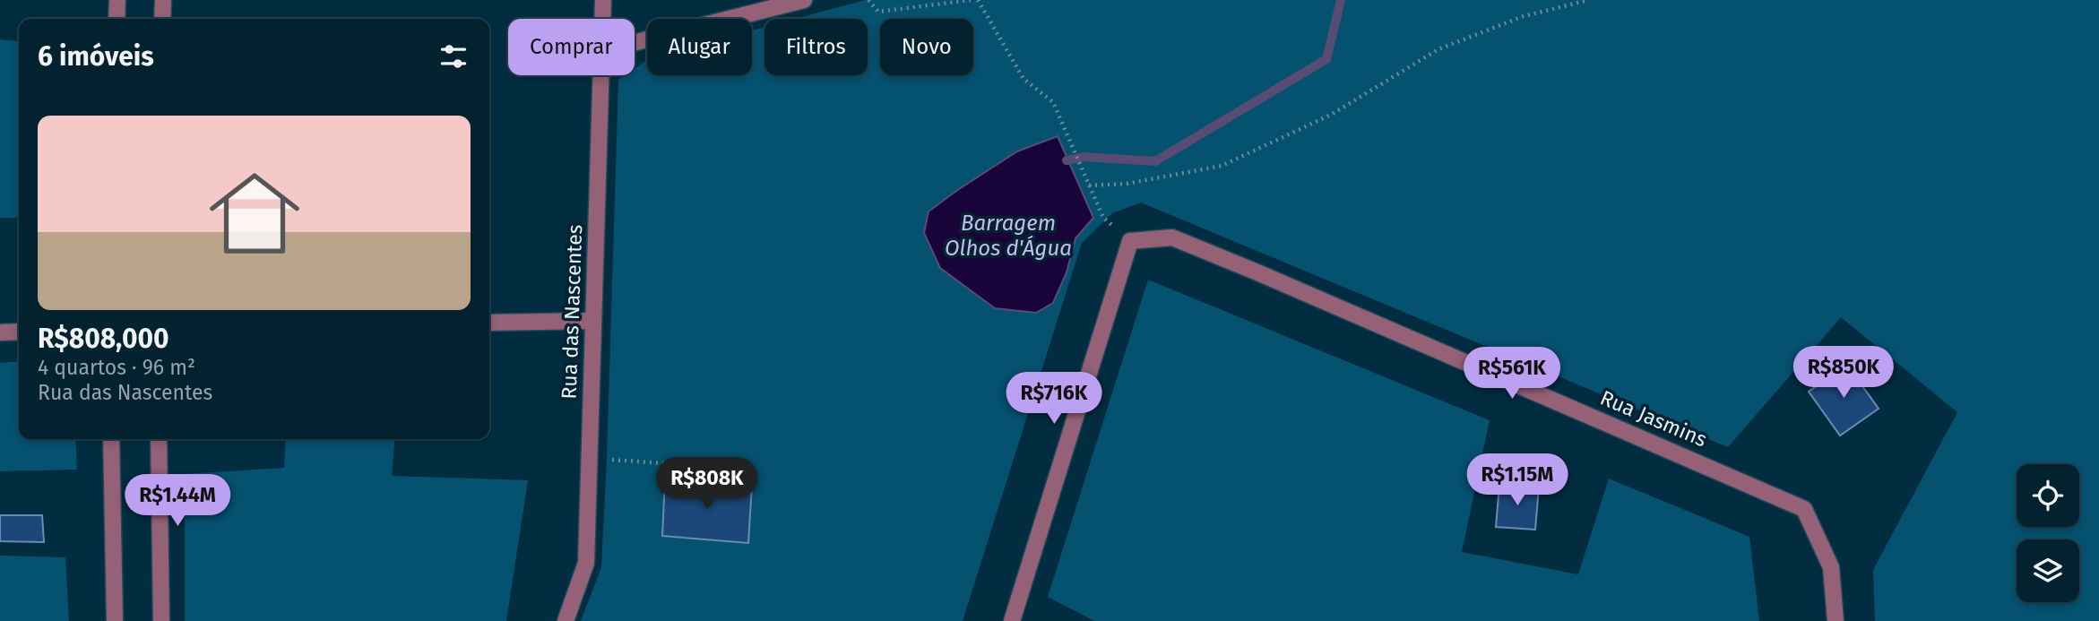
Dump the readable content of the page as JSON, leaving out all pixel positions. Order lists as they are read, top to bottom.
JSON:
{
  "streets": {
    "street": ["Rua das Nascentes", "Rua Jasmins"]
  },
  "water": ["Barragem Olhos d'Água"],
  "page": {
    "chip": [
      "Comprar",
      "Alugar",
      "Filtros",
      "Novo"
    ],
    "heading": "6 imóveis",
    "list": [
      {
        "name": "R$808,000",
        "note": "4 quartos · 96 m² · Rua das Nascentes"
      }
    ],
    "price": [
      "R$850K",
      "R$561K",
      "R$716K",
      "R$1.15M",
      "R$808K",
      "R$1.44M"
    ]
  }
}
